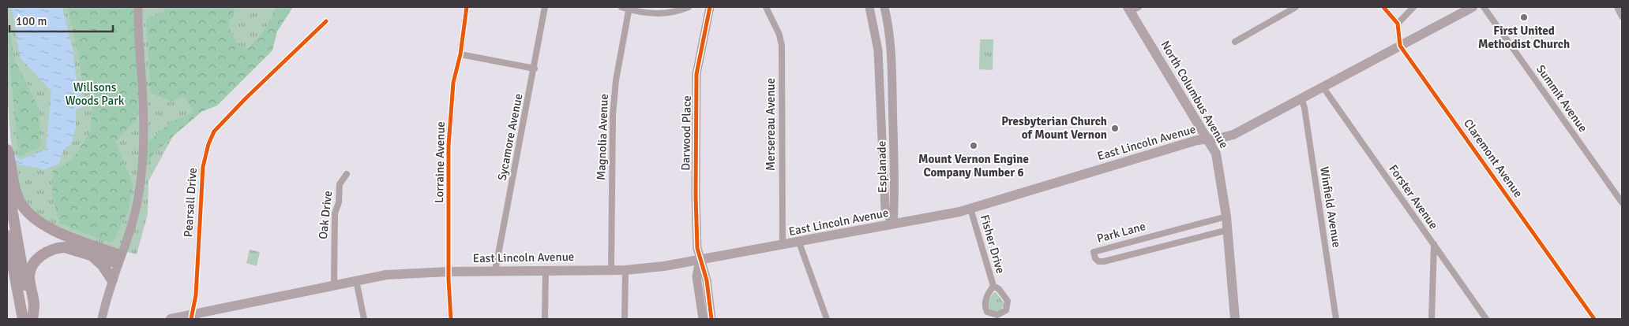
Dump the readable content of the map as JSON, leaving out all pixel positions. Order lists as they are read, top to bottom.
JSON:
{
  "streets": {
    "main road": ["North Columbus Avenue", "East Lincoln Avenue"],
    "street": [
      "Summit Avenue",
      "Mersereau Avenue",
      "Darwood Place",
      "Sycamore Avenue",
      "Magnolia Avenue",
      "Claremont Avenue",
      "Lorraine Avenue",
      "Esplanade",
      "Forster Avenue",
      "Pearsall Drive",
      "Winfield Avenue",
      "Oak Drive",
      "Park Lane",
      "Fisher Drive"
    ]
  },
  "crossings": [
    ["North Columbus Avenue", "East Lincoln Avenue"],
    ["North Columbus Avenue", "Park Lane"],
    ["Mersereau Avenue", "East Lincoln Avenue"],
    ["Darwood Place", "East Lincoln Avenue"],
    ["Sycamore Avenue", "East Lincoln Avenue"],
    ["Magnolia Avenue", "East Lincoln Avenue"],
    ["East Lincoln Avenue", "Claremont Avenue"],
    ["East Lincoln Avenue", "Lorraine Avenue"],
    ["East Lincoln Avenue", "Esplanade"],
    ["East Lincoln Avenue", "Forster Avenue"],
    ["East Lincoln Avenue", "Pearsall Drive"],
    ["East Lincoln Avenue", "Winfield Avenue"],
    ["East Lincoln Avenue", "Oak Drive"],
    ["East Lincoln Avenue", "Fisher Drive"]
  ],
  "parks": ["Willsons Woods Park"],
  "places": ["First United Methodist Church", "Presbyterian Church of Mount Vernon", "Mount Vernon Engine Company Number 6"],
  "scale_bar": "100 m"
}
